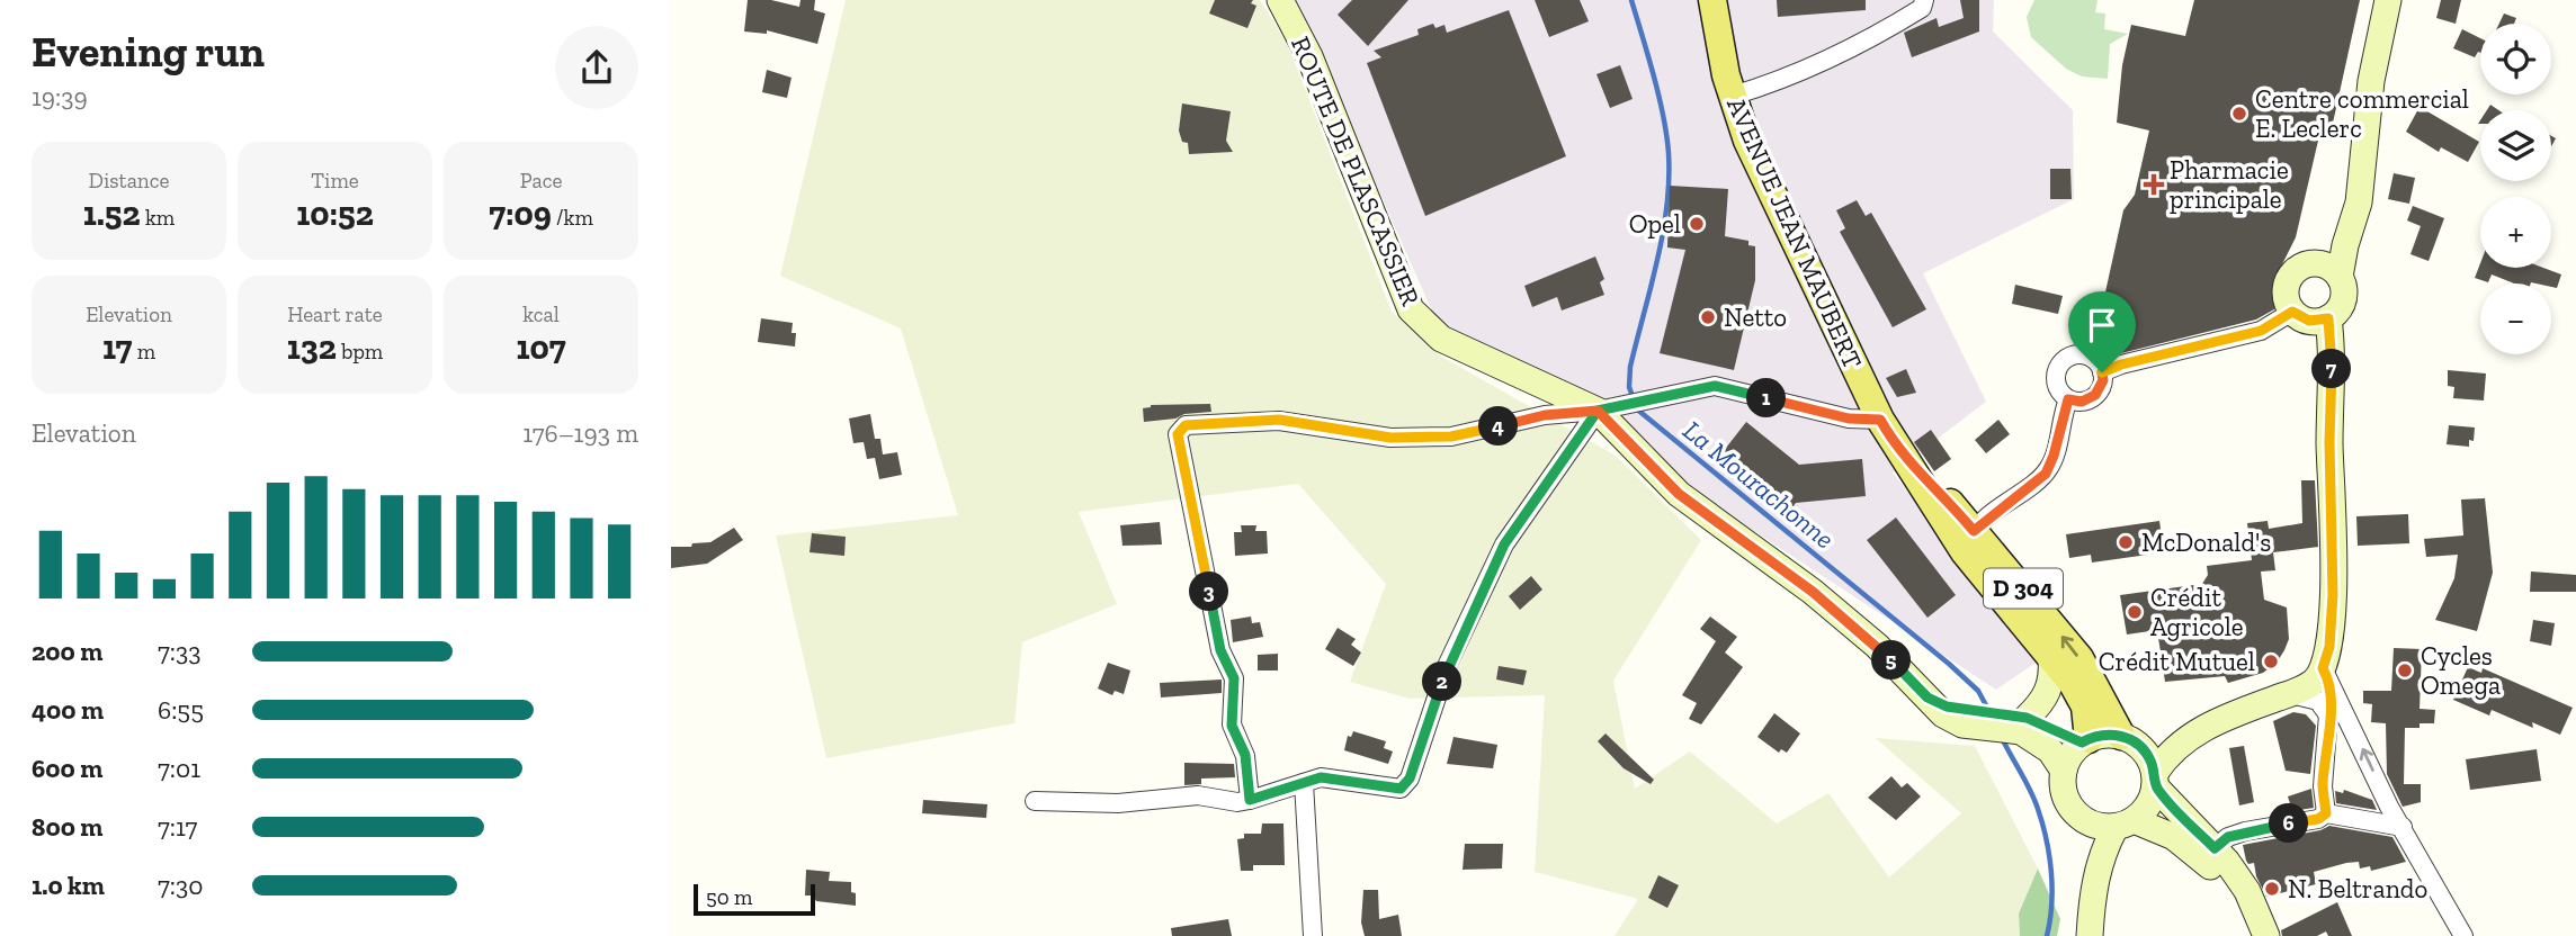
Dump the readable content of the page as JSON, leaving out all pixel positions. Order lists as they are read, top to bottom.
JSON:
{
  "streets": {
    "main road": ["AVENUE JEAN MAUBERT", "D 304"],
    "street": ["ROUTE DE PLASCASSIER"]
  },
  "crossings": [
    ["ROUTE DE PLASCASSIER", "AVENUE JEAN MAUBERT"]
  ],
  "water": ["La Mourachonne"],
  "places": {
    "other": [
      "Centre commercial E. Leclerc",
      "Opel",
      "Netto",
      "McDonald's",
      "Crédit Agricole",
      "Crédit Mutuel",
      "Cycles Omega",
      "N. Beltrando"
    ],
    "health": ["Pharmacie principale"]
  },
  "scale_bar": "50 m",
  "page": {
    "heading": ["Evening run", "19:39"],
    "map_buttons": ["+", "−"],
    "stats": [
      ["Distance", "1.52 km"],
      ["Time", "10:52"],
      ["Pace", "7:09 /km"],
      ["Elevation", "17 m"],
      ["Heart rate", "132 bpm"],
      ["kcal", "107"]
    ],
    "pins": [
      "7",
      "1",
      "4",
      "3",
      "5",
      "2",
      "6"
    ],
    "chart": ["Elevation", "176–193 m"],
    "list": [
      {
        "name": "200 m",
        "note": "7:33"
      },
      {
        "name": "400 m",
        "note": "6:55"
      },
      {
        "name": "600 m",
        "note": "7:01"
      },
      {
        "name": "800 m",
        "note": "7:17"
      },
      {
        "name": "1.0 km",
        "note": "7:30"
      }
    ],
    "scale": "50 m"
  }
}
